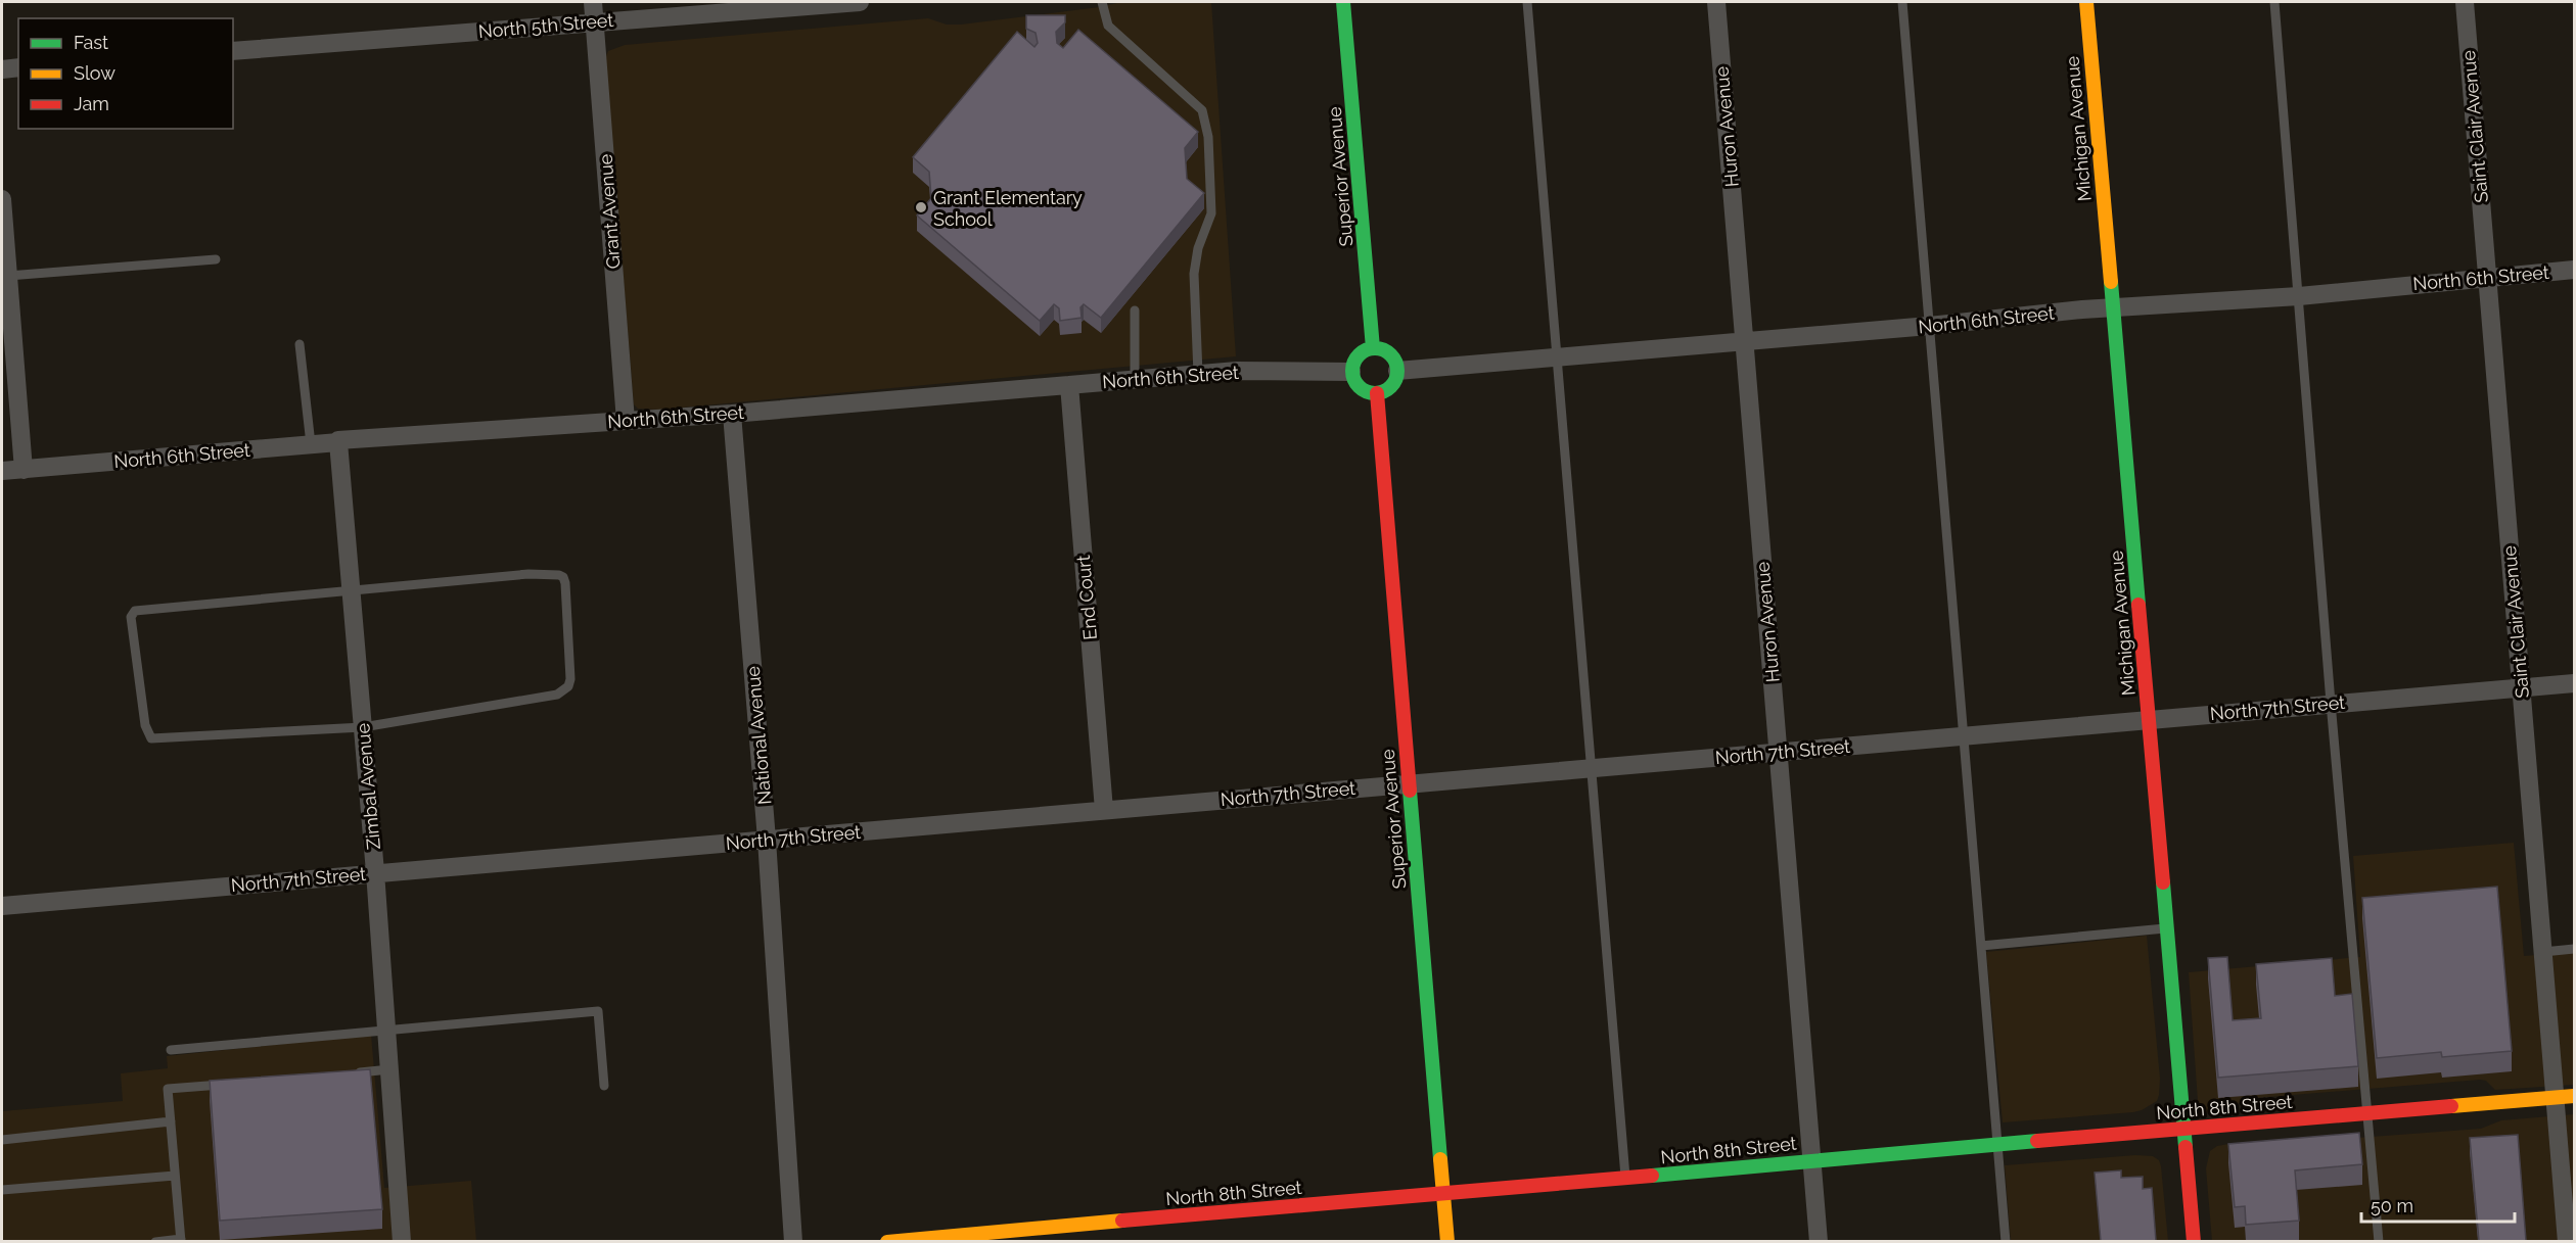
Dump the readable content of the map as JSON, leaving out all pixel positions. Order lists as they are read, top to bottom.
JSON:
{
  "streets": {
    "street": [
      "North 5th Street",
      "Huron Avenue",
      "Saint Clair Avenue",
      "Michigan Avenue",
      "Superior Avenue",
      "Grant Avenue",
      "North 6th Street",
      "End Court",
      "North 7th Street",
      "National Avenue",
      "Zimbal Avenue",
      "North 8th Street"
    ]
  },
  "crossings": [
    ["North 5th Street", "Grant Avenue"],
    ["Huron Avenue", "North 6th Street"],
    ["Huron Avenue", "North 7th Street"],
    ["Huron Avenue", "North 8th Street"],
    ["Saint Clair Avenue", "North 6th Street"],
    ["Saint Clair Avenue", "North 7th Street"],
    ["Saint Clair Avenue", "North 8th Street"],
    ["Michigan Avenue", "North 6th Street"],
    ["Michigan Avenue", "North 7th Street"],
    ["Michigan Avenue", "North 8th Street"],
    ["Superior Avenue", "North 6th Street"],
    ["Superior Avenue", "North 7th Street"],
    ["Superior Avenue", "North 8th Street"],
    ["Grant Avenue", "North 6th Street"],
    ["North 6th Street", "End Court"],
    ["North 6th Street", "National Avenue"],
    ["North 6th Street", "Zimbal Avenue"],
    ["End Court", "North 7th Street"],
    ["North 7th Street", "National Avenue"],
    ["North 7th Street", "Zimbal Avenue"]
  ],
  "places": ["Grant Elementary School"],
  "legend": ["Fast", "Slow", "Jam"],
  "scale_bar": "50 m"
}
